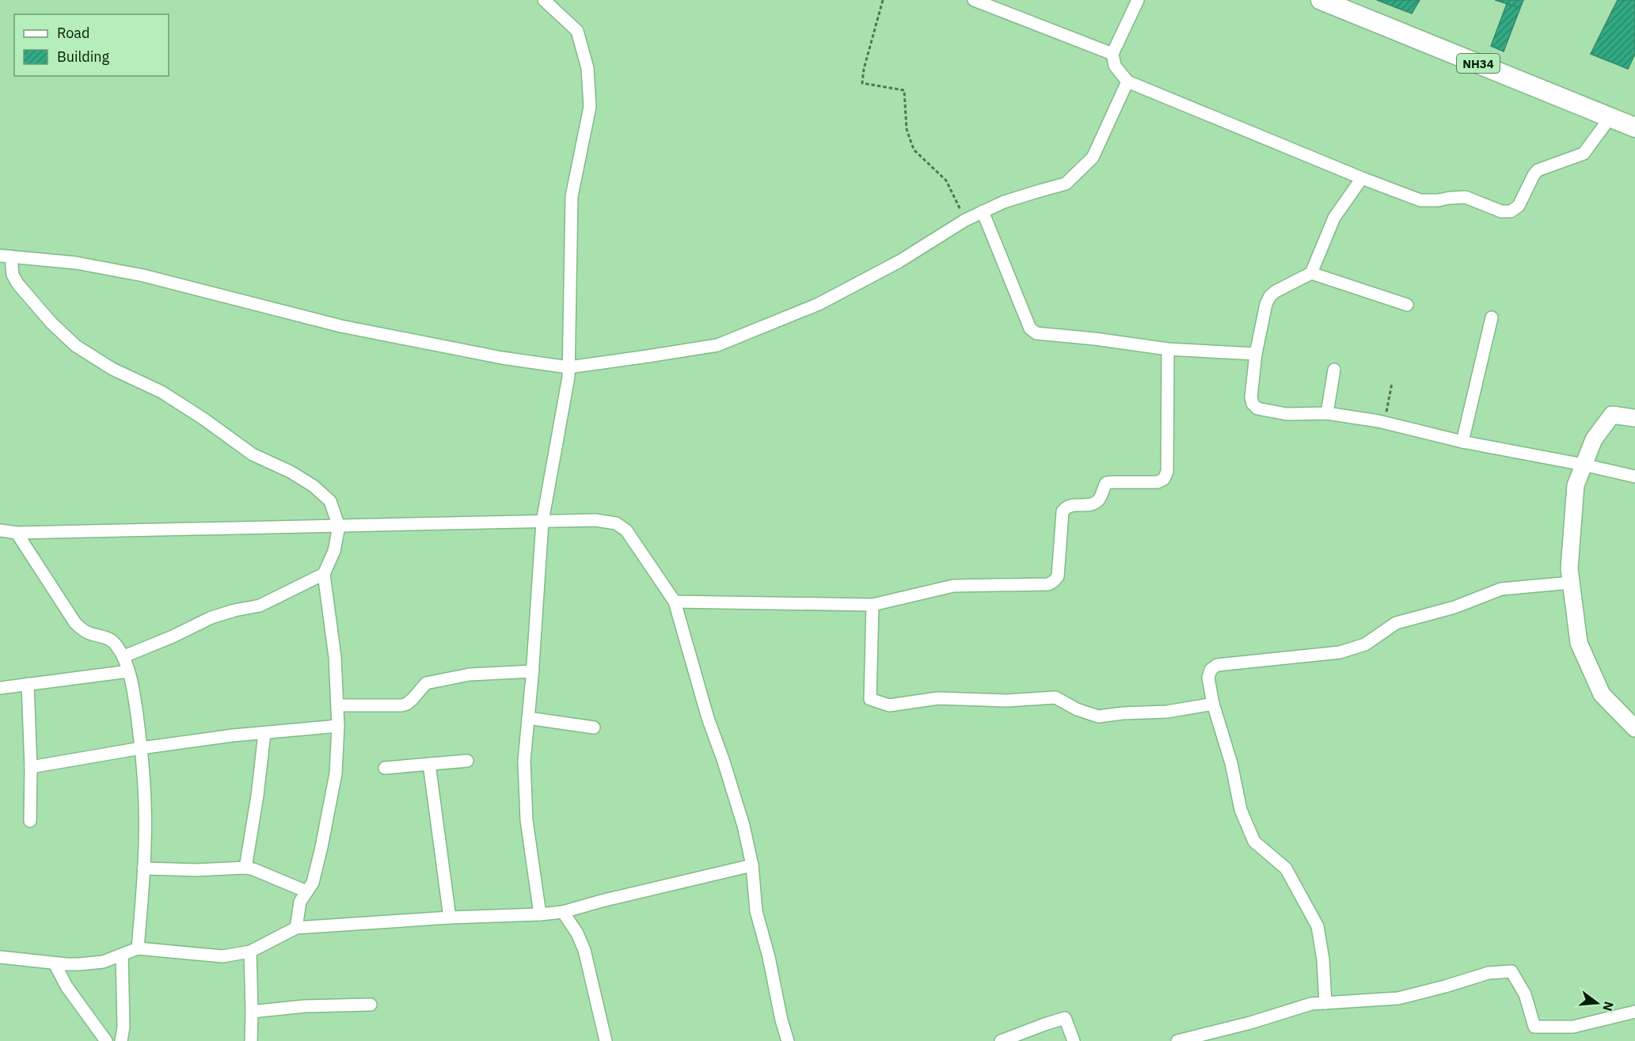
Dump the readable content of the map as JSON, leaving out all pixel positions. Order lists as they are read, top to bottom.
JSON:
{
  "streets": {
    "main road": ["NH34"]
  },
  "legend": ["Road", "Building"],
  "north": "right"
}
